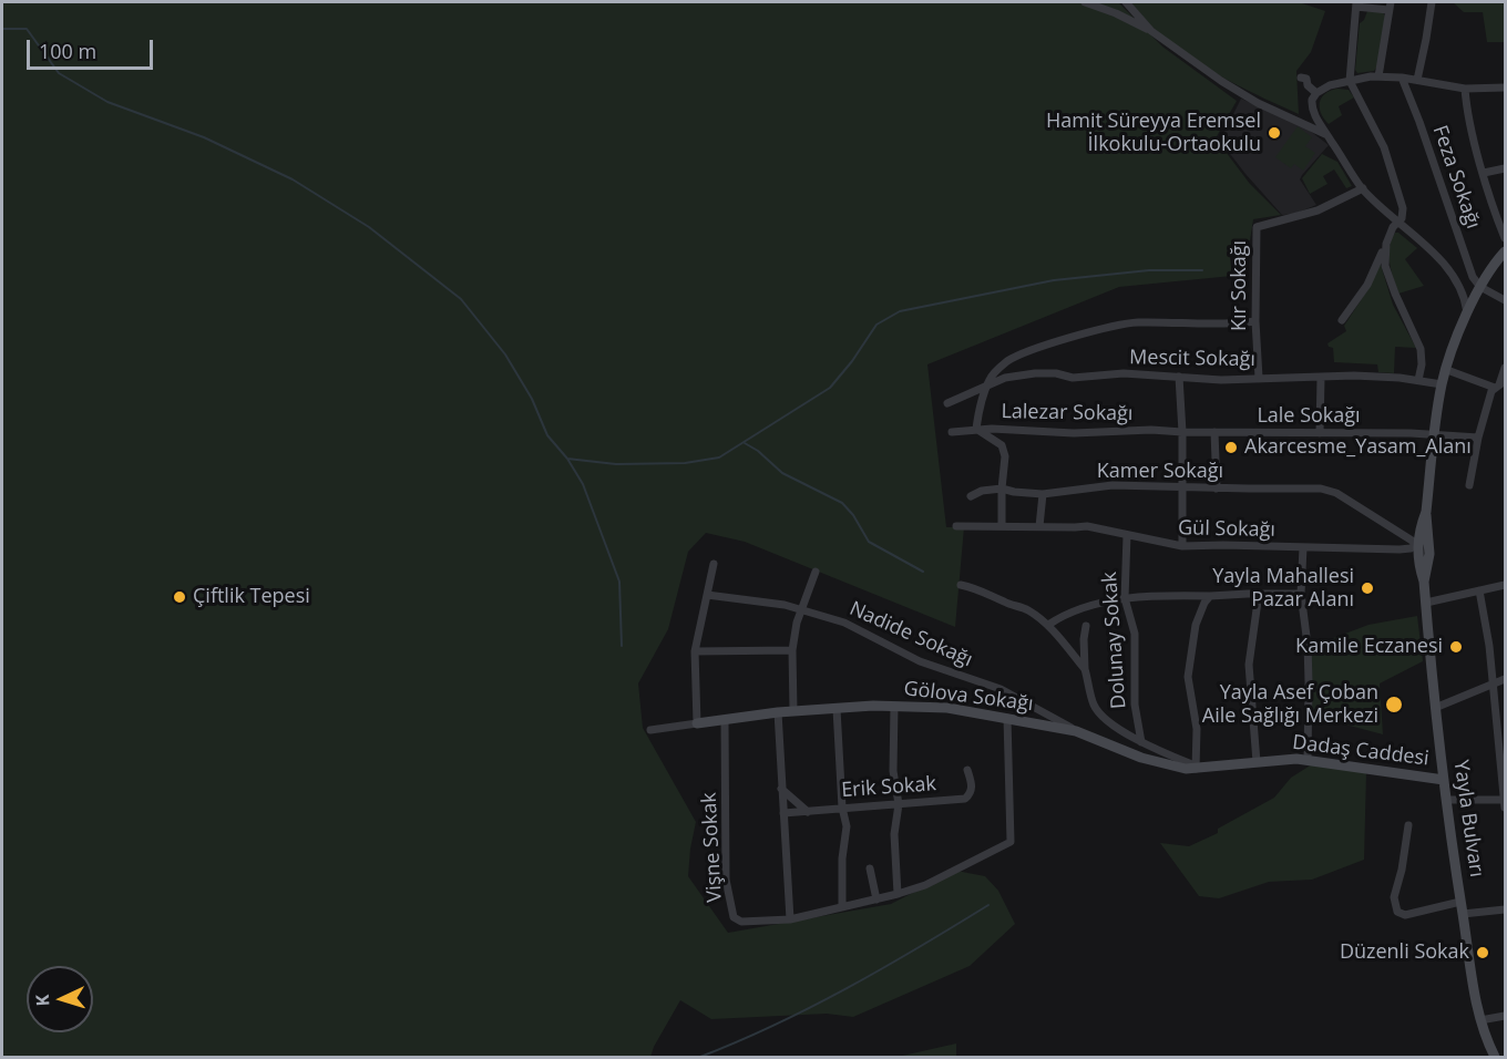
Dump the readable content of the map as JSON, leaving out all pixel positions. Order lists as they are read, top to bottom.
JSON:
{
  "streets": {
    "main road": ["Gölova Sokağı", "Dadaş Caddesi", "Yayla Bulvarı"],
    "street": [
      "Feza Sokağı",
      "Kır Sokağı",
      "Mescit Sokağı",
      "Lalezar Sokağı",
      "Lale Sokağı",
      "Kamer Sokağı",
      "Gül Sokağı",
      "Nadide Sokağı",
      "Dolunay Sokak",
      "Erik Sokak",
      "Vişne Sokak"
    ]
  },
  "crossings": [
    ["Feza Sokağı", "Yayla Bulvarı"],
    ["Kır Sokağı", "Mescit Sokağı"],
    ["Mescit Sokağı", "Yayla Bulvarı"],
    ["Lalezar Sokağı", "Lale Sokağı"],
    ["Lale Sokağı", "Yayla Bulvarı"],
    ["Kamer Sokağı", "Gül Sokağı"],
    ["Kamer Sokağı", "Yayla Bulvarı"],
    ["Gül Sokağı", "Dolunay Sokak"],
    ["Gül Sokağı", "Yayla Bulvarı"],
    ["Nadide Sokağı", "Gölova Sokağı"],
    ["Dolunay Sokak", "Dadaş Caddesi"],
    ["Gölova Sokağı", "Dadaş Caddesi"],
    ["Gölova Sokağı", "Vişne Sokak"],
    ["Dadaş Caddesi", "Yayla Bulvarı"]
  ],
  "places": [
    "Hamit Süreyya Eremsel İlkokulu-Ortaokulu",
    "Akarcesme_Yasam_Alanı",
    "Yayla Mahallesi Pazar Alanı",
    "Çiftlik Tepesi",
    "Kamile Eczanesi",
    "Yayla Asef Çoban Aile Sağlığı Merkezi",
    "Düzenli Sokak"
  ],
  "scale_bar": "100 m",
  "north": "left"
}
